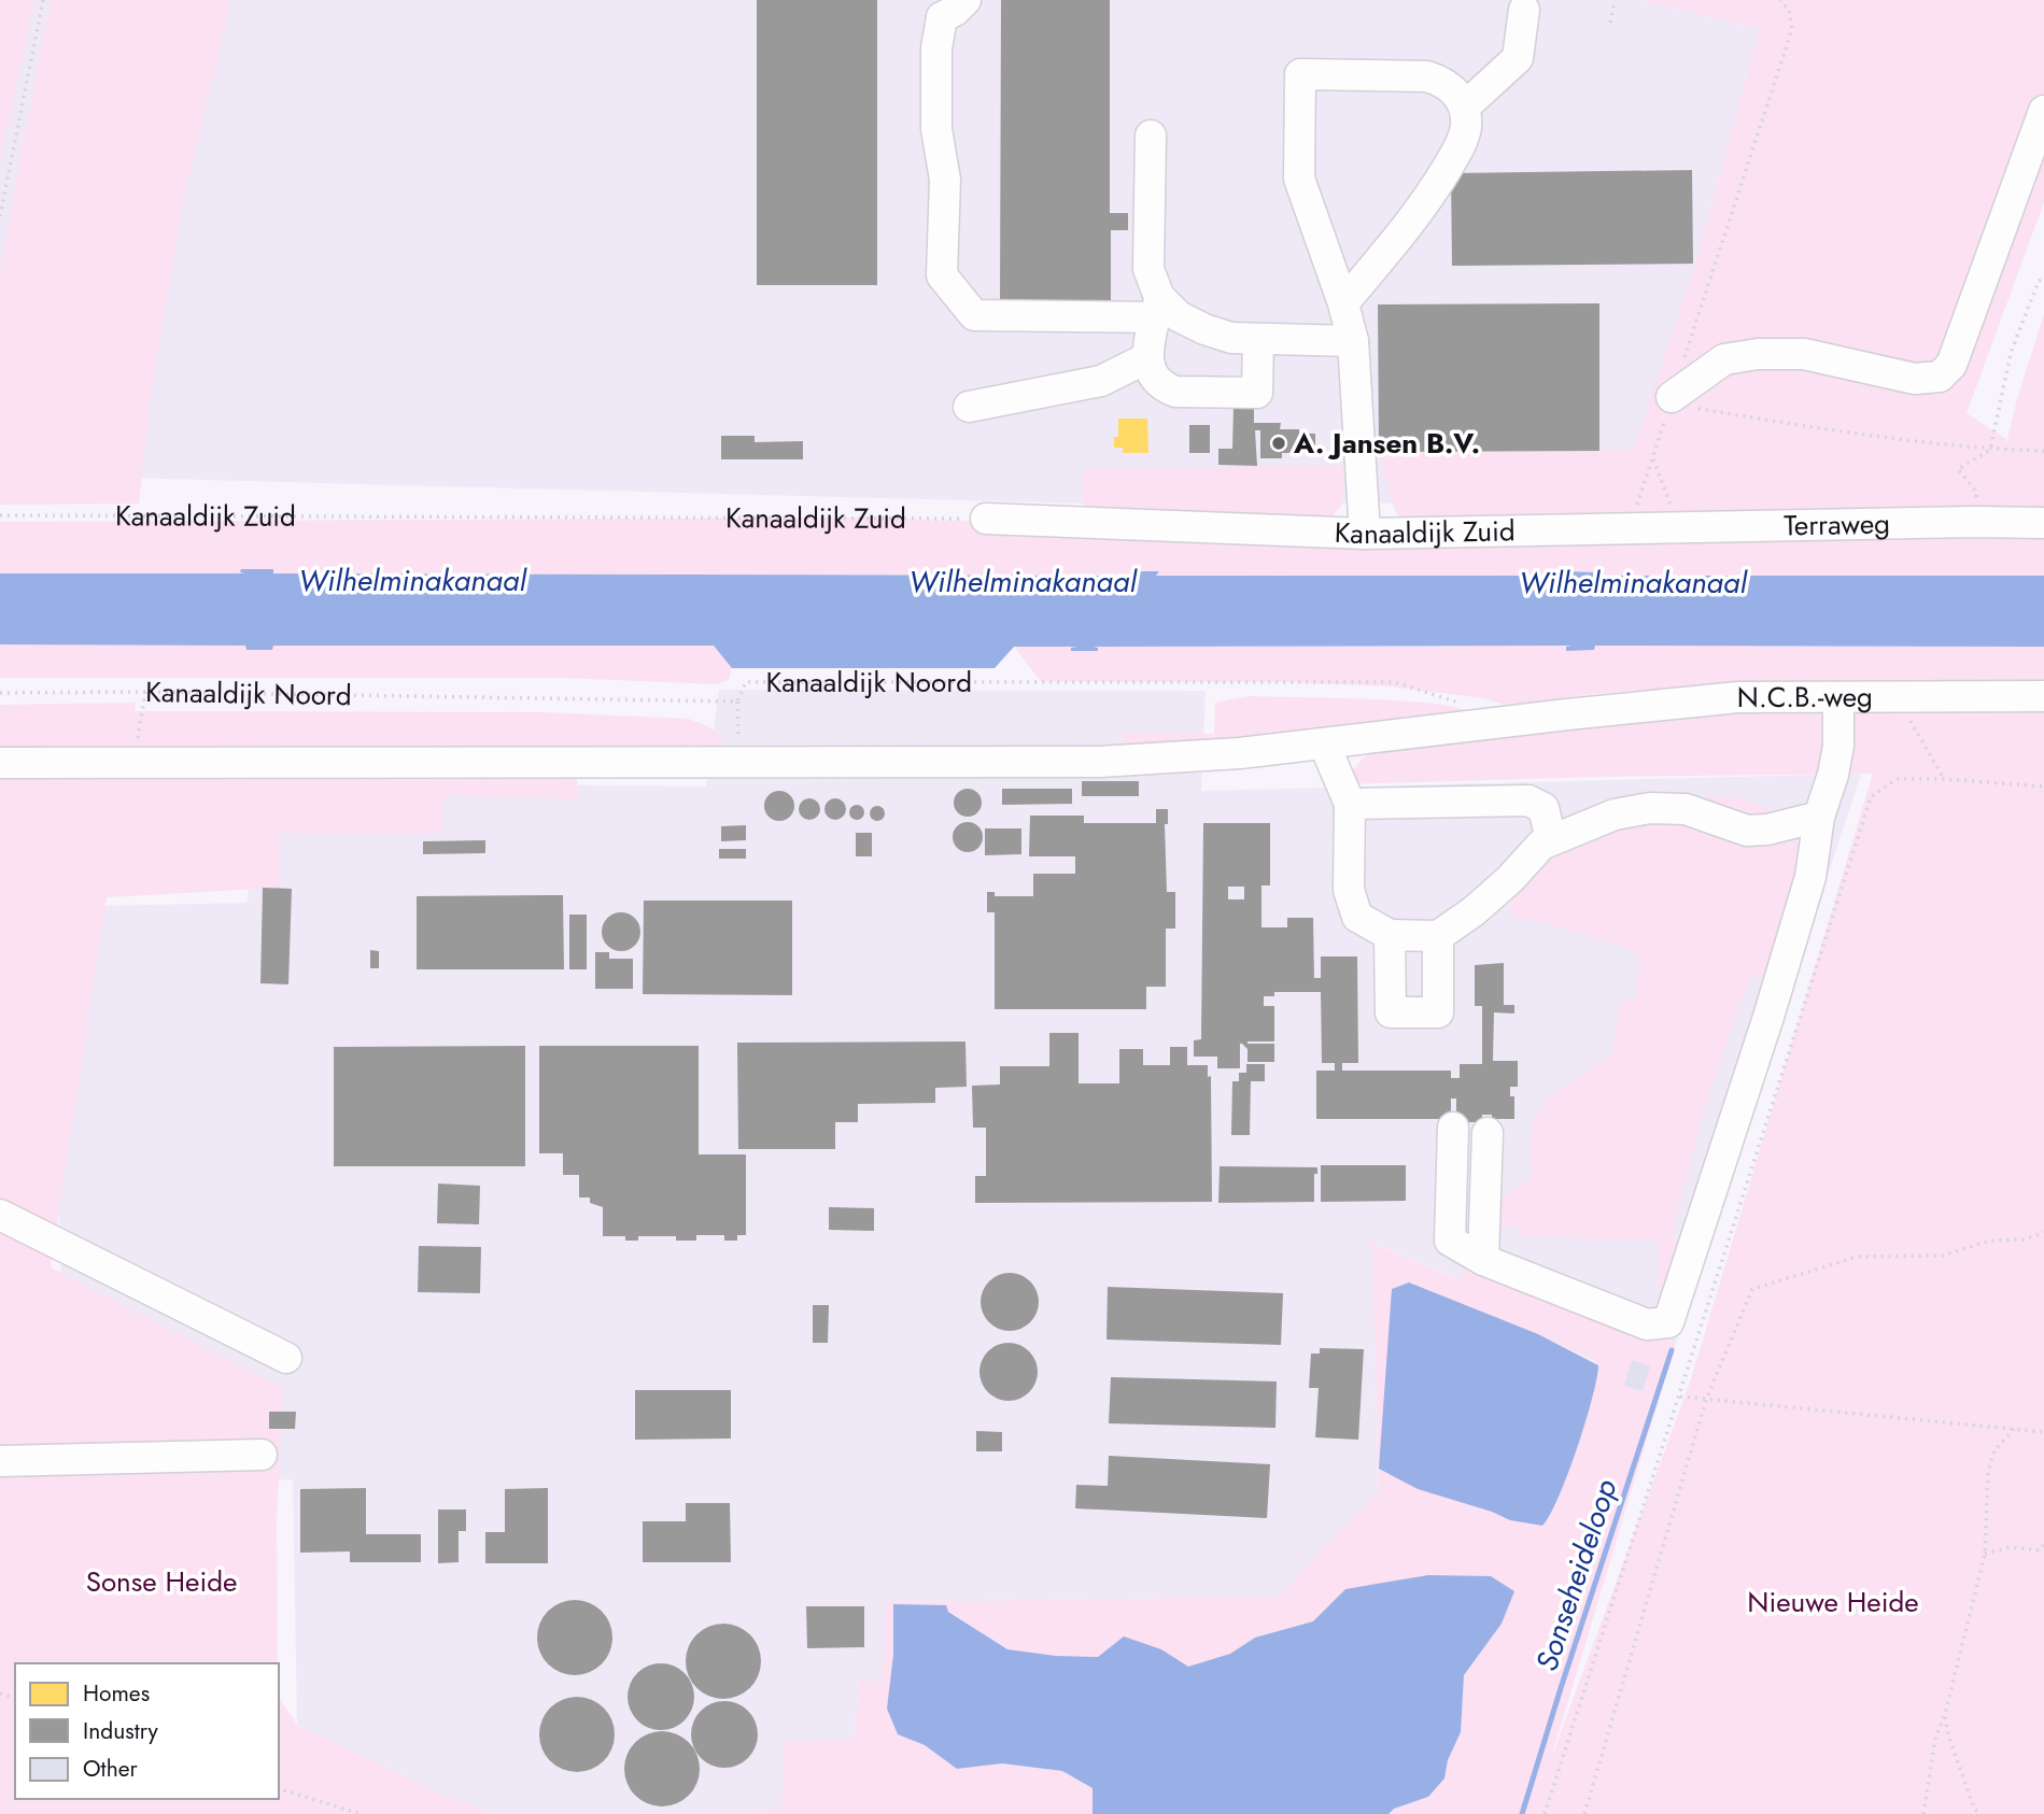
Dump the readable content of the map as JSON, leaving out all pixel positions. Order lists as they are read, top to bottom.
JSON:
{
  "streets": {
    "street": ["Kanaaldijk Zuid", "Terraweg", "N.C.B.-weg"],
    "path": ["Kanaaldijk Noord"]
  },
  "crossings": [
    ["Kanaaldijk Zuid", "Terraweg"]
  ],
  "water": ["Wilhelminakanaal", "Sonseheideloop"],
  "parks": ["Sonse Heide", "Nieuwe Heide"],
  "places": ["A. Jansen B.V."],
  "legend": ["Homes", "Industry", "Other"]
}
